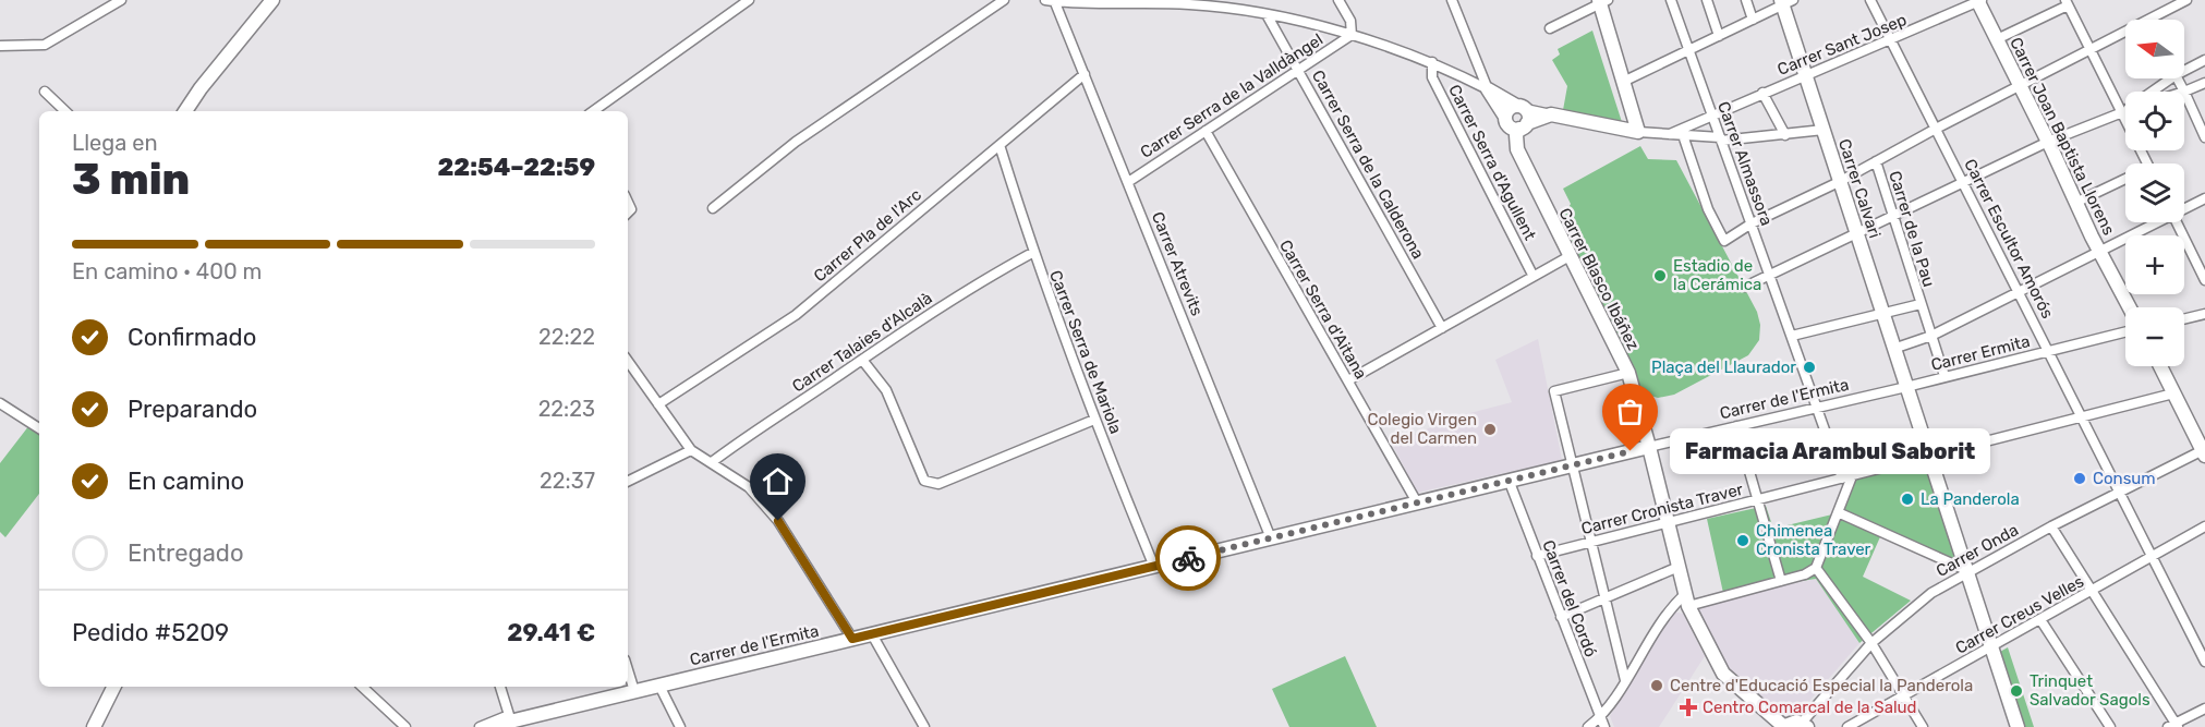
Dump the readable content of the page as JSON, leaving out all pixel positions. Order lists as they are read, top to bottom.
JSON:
{
  "streets": {
    "street": [
      "Carrer Sant Josep",
      "Carrer Serra de la Valldàngel",
      "Carrer Joan Baptista Llorens",
      "Carrer Serra d'Agullent",
      "Carrer Almassora",
      "Carrer Serra de la Calderona",
      "Carrer Calvari",
      "Carrer de la Pau",
      "Carrer Pla de l'Arc",
      "Carrer Escultor Amorós",
      "Carrer Atrevits",
      "Carrer Blasco Ibáñez",
      "Carrer Serra d'Aitana",
      "Carrer Talaies d'Alcalà",
      "Carrer Serra de Mariola",
      "Carrer Ermita",
      "Carrer de l'Ermita",
      "Carrer Cronista Traver",
      "Carrer Onda",
      "Carrer del Cordó",
      "Carrer Creus Velles"
    ]
  },
  "crossings": [
    ["Carrer Sant Josep", "Carrer Joan Baptista Llorens"],
    ["Carrer Sant Josep", "Carrer Almassora"],
    ["Carrer Sant Josep", "Carrer Calvari"],
    ["Carrer Sant Josep", "Carrer Escultor Amorós"],
    ["Carrer Serra de la Valldàngel", "Carrer Serra de la Calderona"],
    ["Carrer Serra de la Valldàngel", "Carrer Atrevits"],
    ["Carrer Serra de la Valldàngel", "Carrer Serra d'Aitana"],
    ["Carrer Calvari", "Carrer Ermita"],
    ["Carrer Calvari", "Carrer de l'Ermita"],
    ["Carrer Calvari", "Carrer Cronista Traver"],
    ["Carrer Calvari", "Carrer Onda"],
    ["Carrer Calvari", "Carrer Creus Velles"],
    ["Carrer Pla de l'Arc", "Carrer Atrevits"],
    ["Carrer Pla de l'Arc", "Carrer Serra de Mariola"],
    ["Carrer Escultor Amorós", "Carrer Ermita"],
    ["Carrer Escultor Amorós", "Carrer Cronista Traver"],
    ["Carrer Escultor Amorós", "Carrer Onda"],
    ["Carrer Escultor Amorós", "Carrer Creus Velles"],
    ["Carrer Atrevits", "Carrer de l'Ermita"],
    ["Carrer Blasco Ibáñez", "Carrer de l'Ermita"],
    ["Carrer Blasco Ibáñez", "Carrer Cronista Traver"],
    ["Carrer Serra d'Aitana", "Carrer de l'Ermita"],
    ["Carrer Talaies d'Alcalà", "Carrer Serra de Mariola"],
    ["Carrer Serra de Mariola", "Carrer de l'Ermita"],
    ["Carrer Ermita", "Carrer de l'Ermita"],
    ["Carrer de l'Ermita", "Carrer del Cordó"],
    ["Carrer Cronista Traver", "Carrer del Cordó"]
  ],
  "places": {
    "other": [
      "Estadio de la Cerámica",
      "Plaça del Llaurador",
      "Colegio Virgen del Carmen",
      "Farmacia Arambul Saborit",
      "Consum",
      "La Panderola",
      "Chimenea Cronista Traver",
      "Centre d'Educació Especial la Panderola",
      "Trinquet Salvador Sagols"
    ],
    "health": ["Centro Comarcal de la Salud"]
  },
  "north": "left",
  "page": {
    "map_buttons": ["+", "−"],
    "heading": ["3 min", "Llega en", "22:54–22:59"],
    "panel": ["Pedido #5209", "29.41 €"],
    "bar": "En camino · 400 m",
    "list": [
      ["Confirmado", "22:22"],
      ["Preparando", "22:23"],
      ["En camino", "22:37"],
      "Entregado"
    ],
    "bubble": "Farmacia Arambul Saborit"
  }
}
